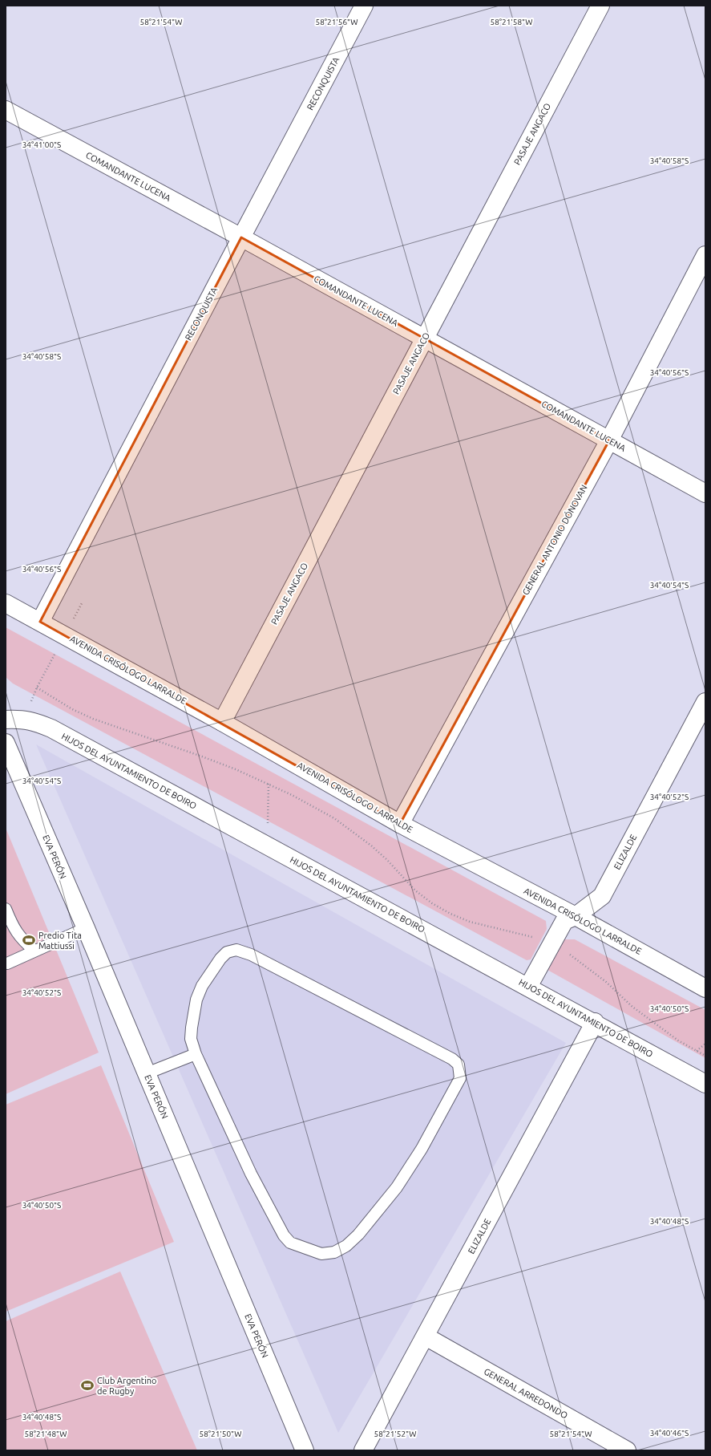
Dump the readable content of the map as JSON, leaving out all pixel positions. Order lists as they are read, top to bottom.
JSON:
{
  "streets": {
    "street": [
      "RECONQUISTA",
      "PASAJE ANGACO",
      "COMANDANTE LUCENA",
      "GENERAL ANTONIO DÓNOVAN",
      "AVENIDA CRISÓLOGO LARRALDE",
      "HIJOS DEL AYUNTAMIENTO DE BOIRO",
      "ELIZALDE",
      "EVA PERÓN",
      "GENERAL ARREDONDO"
    ]
  },
  "crossings": [
    ["RECONQUISTA", "COMANDANTE LUCENA"],
    ["RECONQUISTA", "AVENIDA CRISÓLOGO LARRALDE"],
    ["PASAJE ANGACO", "COMANDANTE LUCENA"],
    ["PASAJE ANGACO", "AVENIDA CRISÓLOGO LARRALDE"],
    ["COMANDANTE LUCENA", "GENERAL ANTONIO DÓNOVAN"],
    ["GENERAL ANTONIO DÓNOVAN", "AVENIDA CRISÓLOGO LARRALDE"],
    ["AVENIDA CRISÓLOGO LARRALDE", "ELIZALDE"],
    ["HIJOS DEL AYUNTAMIENTO DE BOIRO", "ELIZALDE"],
    ["ELIZALDE", "GENERAL ARREDONDO"]
  ],
  "places": {
    "sports": ["Predio Tita Mattiussi", "Club Argentino de Rugby"]
  },
  "coordinates": [
    "58°21'54\"W",
    "58°21'56\"W",
    "58°21'58\"W",
    "34°41'00\"S",
    "34°40'58\"S",
    "34°40'56\"S",
    "34°40'54\"S",
    "34°40'52\"S",
    "34°40'50\"S",
    "34°40'48\"S",
    "34°40'46\"S",
    "58°21'48\"W",
    "58°21'50\"W",
    "58°21'52\"W"
  ]
}
